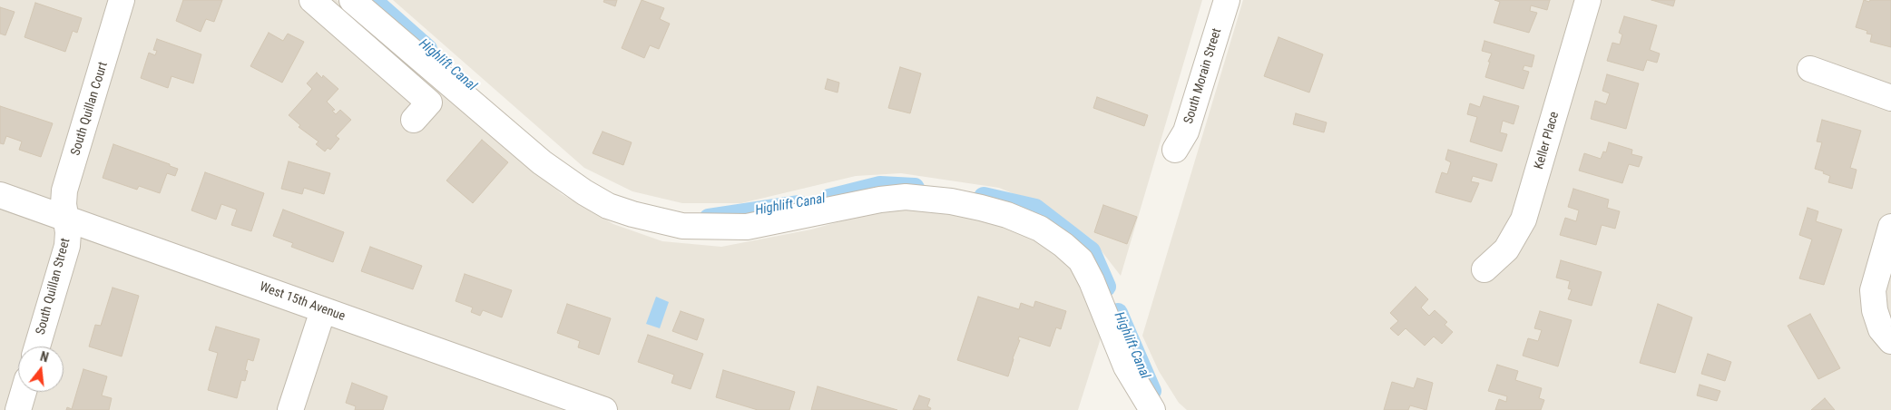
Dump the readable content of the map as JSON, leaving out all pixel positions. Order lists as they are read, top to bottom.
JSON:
{
  "streets": {
    "street": [
      "South Morain Street",
      "South Quillan Court",
      "Keller Place",
      "South Quillan Street",
      "West 15th Avenue"
    ]
  },
  "crossings": [
    ["South Quillan Court", "South Quillan Street"],
    ["South Quillan Court", "West 15th Avenue"],
    ["South Quillan Street", "West 15th Avenue"]
  ],
  "water": ["Highlift Canal"],
  "north": "top"
}
